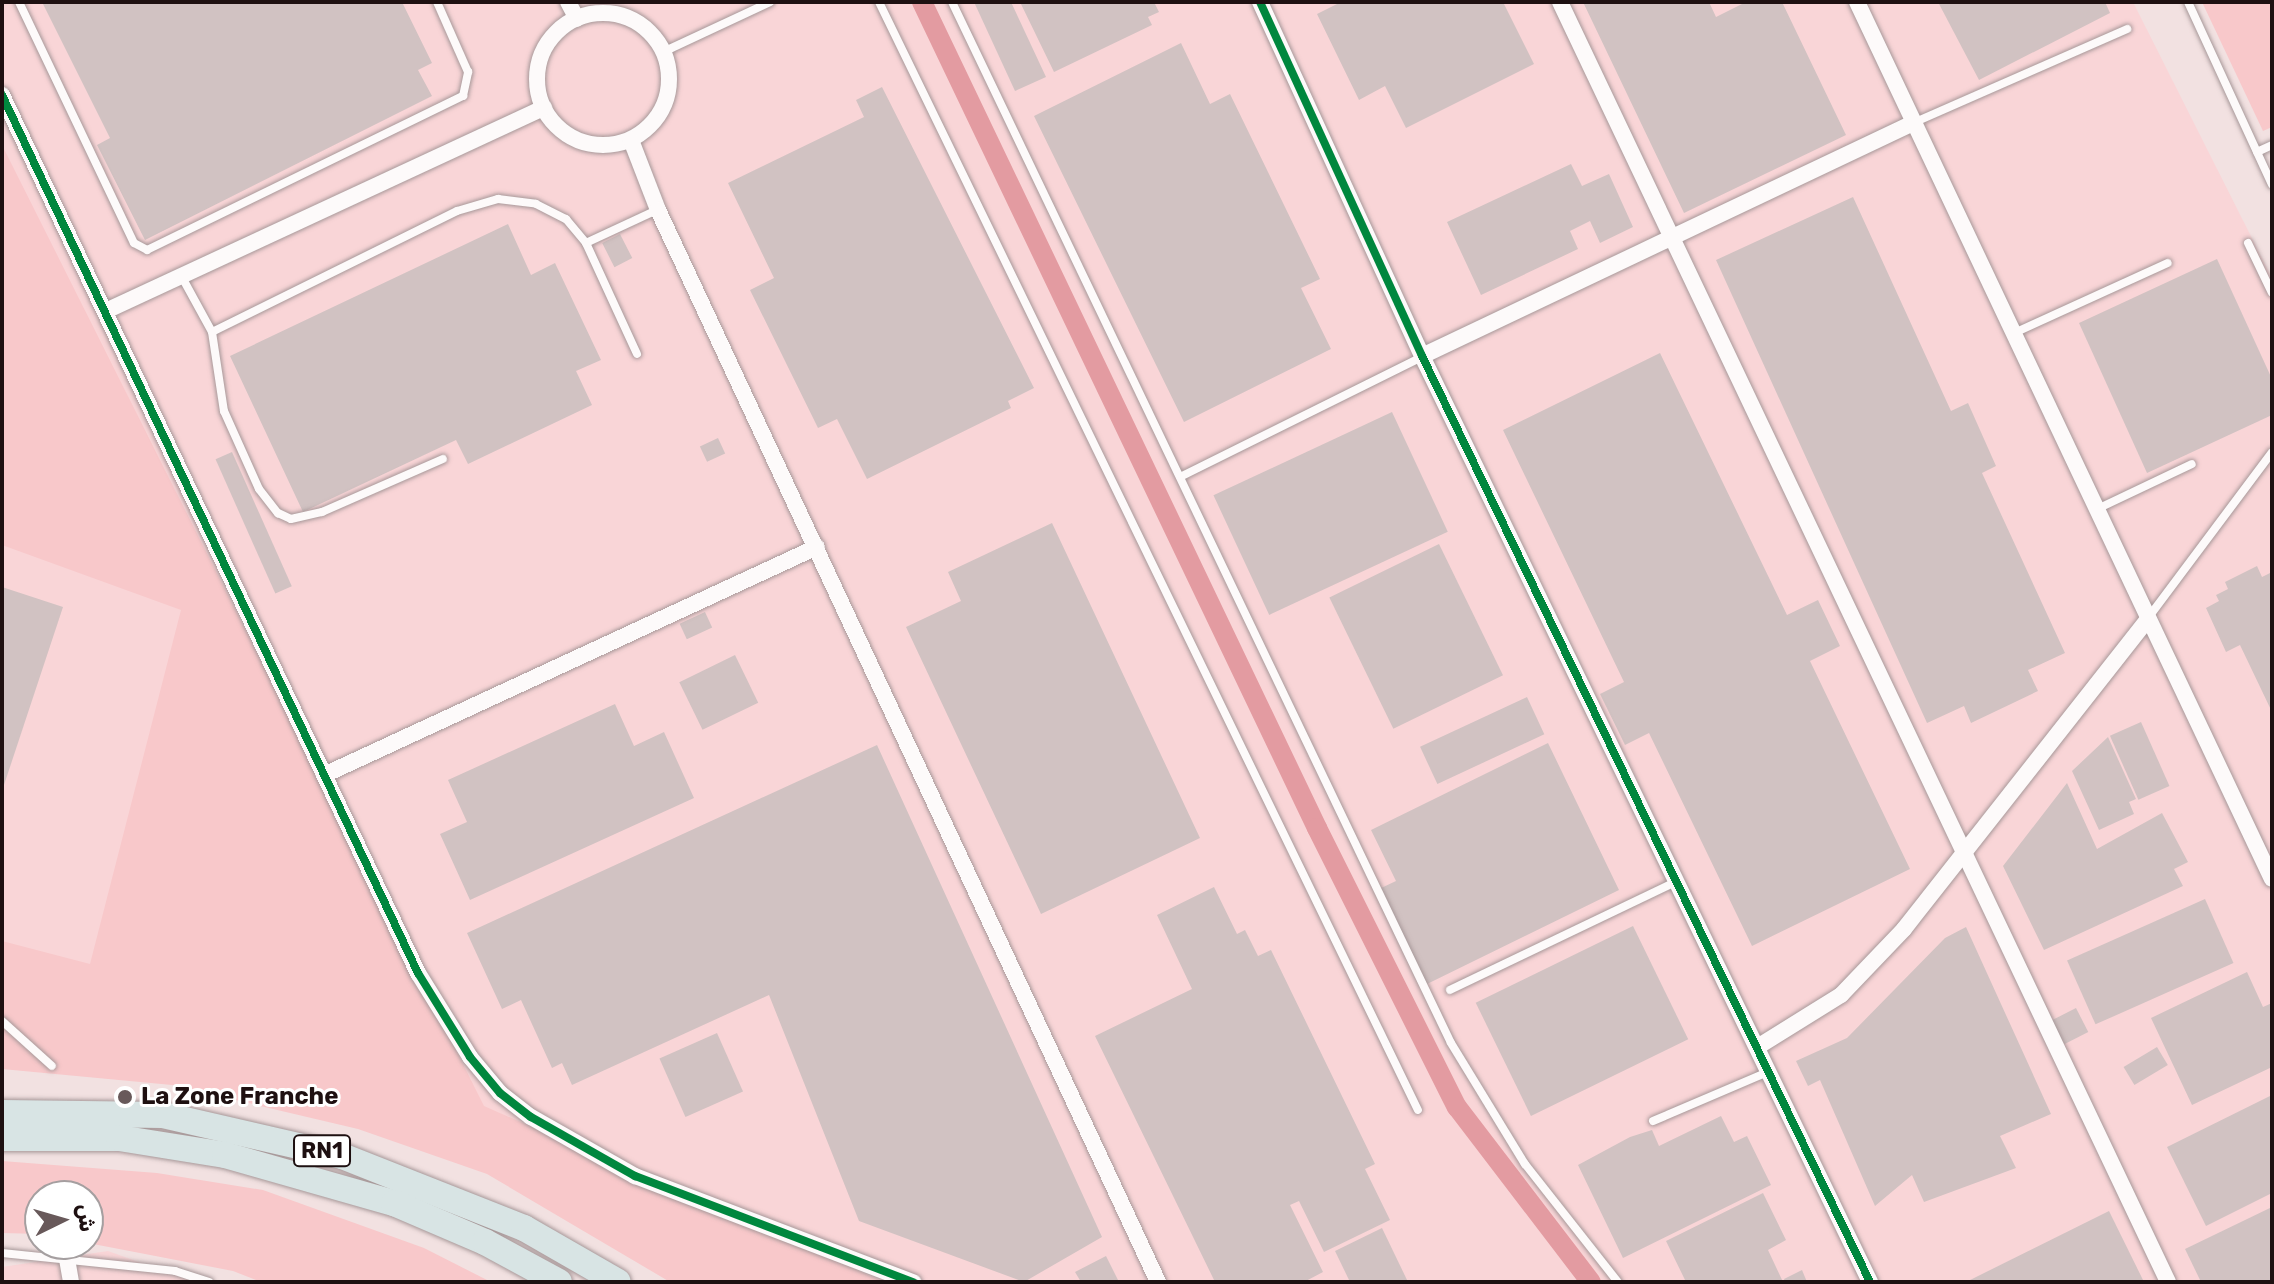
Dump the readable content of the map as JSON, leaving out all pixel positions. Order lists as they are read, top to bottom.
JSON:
{
  "streets": {
    "highway": ["RN1"]
  },
  "places": ["La Zone Franche"],
  "north": "right"
}
